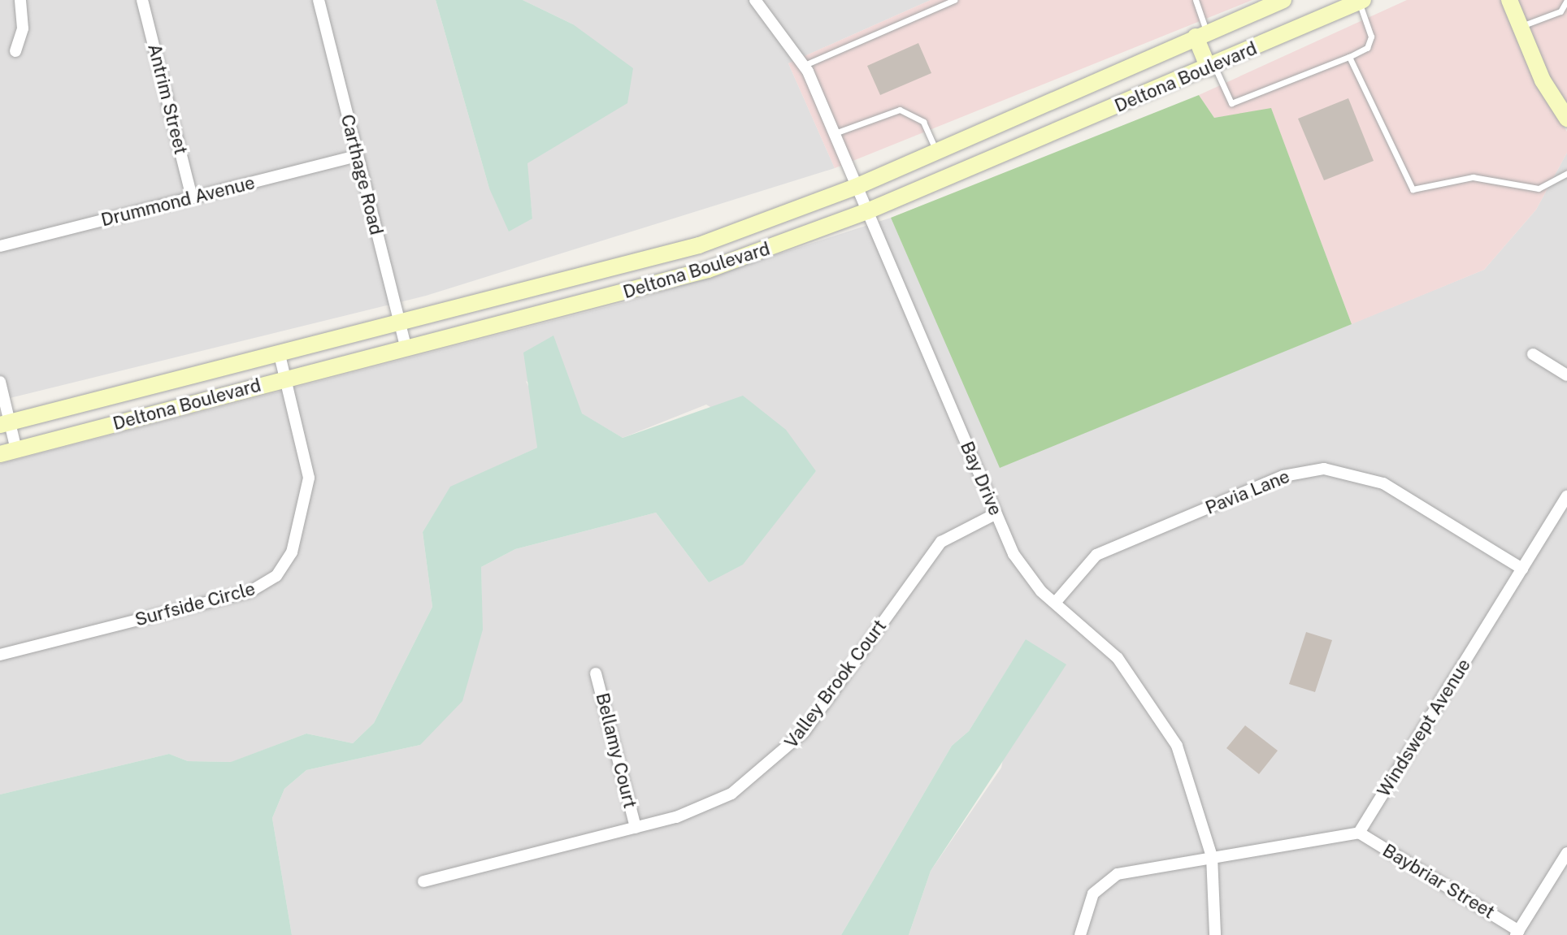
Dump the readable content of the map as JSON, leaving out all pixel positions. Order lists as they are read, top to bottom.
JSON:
{
  "streets": {
    "main road": ["Deltona Boulevard"],
    "street": [
      "Antrim Street",
      "Carthage Road",
      "Drummond Avenue",
      "Bay Drive",
      "Pavia Lane",
      "Surfside Circle",
      "Valley Brook Court",
      "Windswept Avenue",
      "Bellamy Court",
      "Baybriar Street"
    ]
  },
  "crossings": [
    ["Deltona Boulevard", "Carthage Road"],
    ["Deltona Boulevard", "Bay Drive"],
    ["Deltona Boulevard", "Surfside Circle"],
    ["Antrim Street", "Drummond Avenue"],
    ["Carthage Road", "Drummond Avenue"],
    ["Bay Drive", "Pavia Lane"],
    ["Bay Drive", "Valley Brook Court"],
    ["Pavia Lane", "Windswept Avenue"],
    ["Valley Brook Court", "Bellamy Court"],
    ["Windswept Avenue", "Baybriar Street"]
  ]
}
